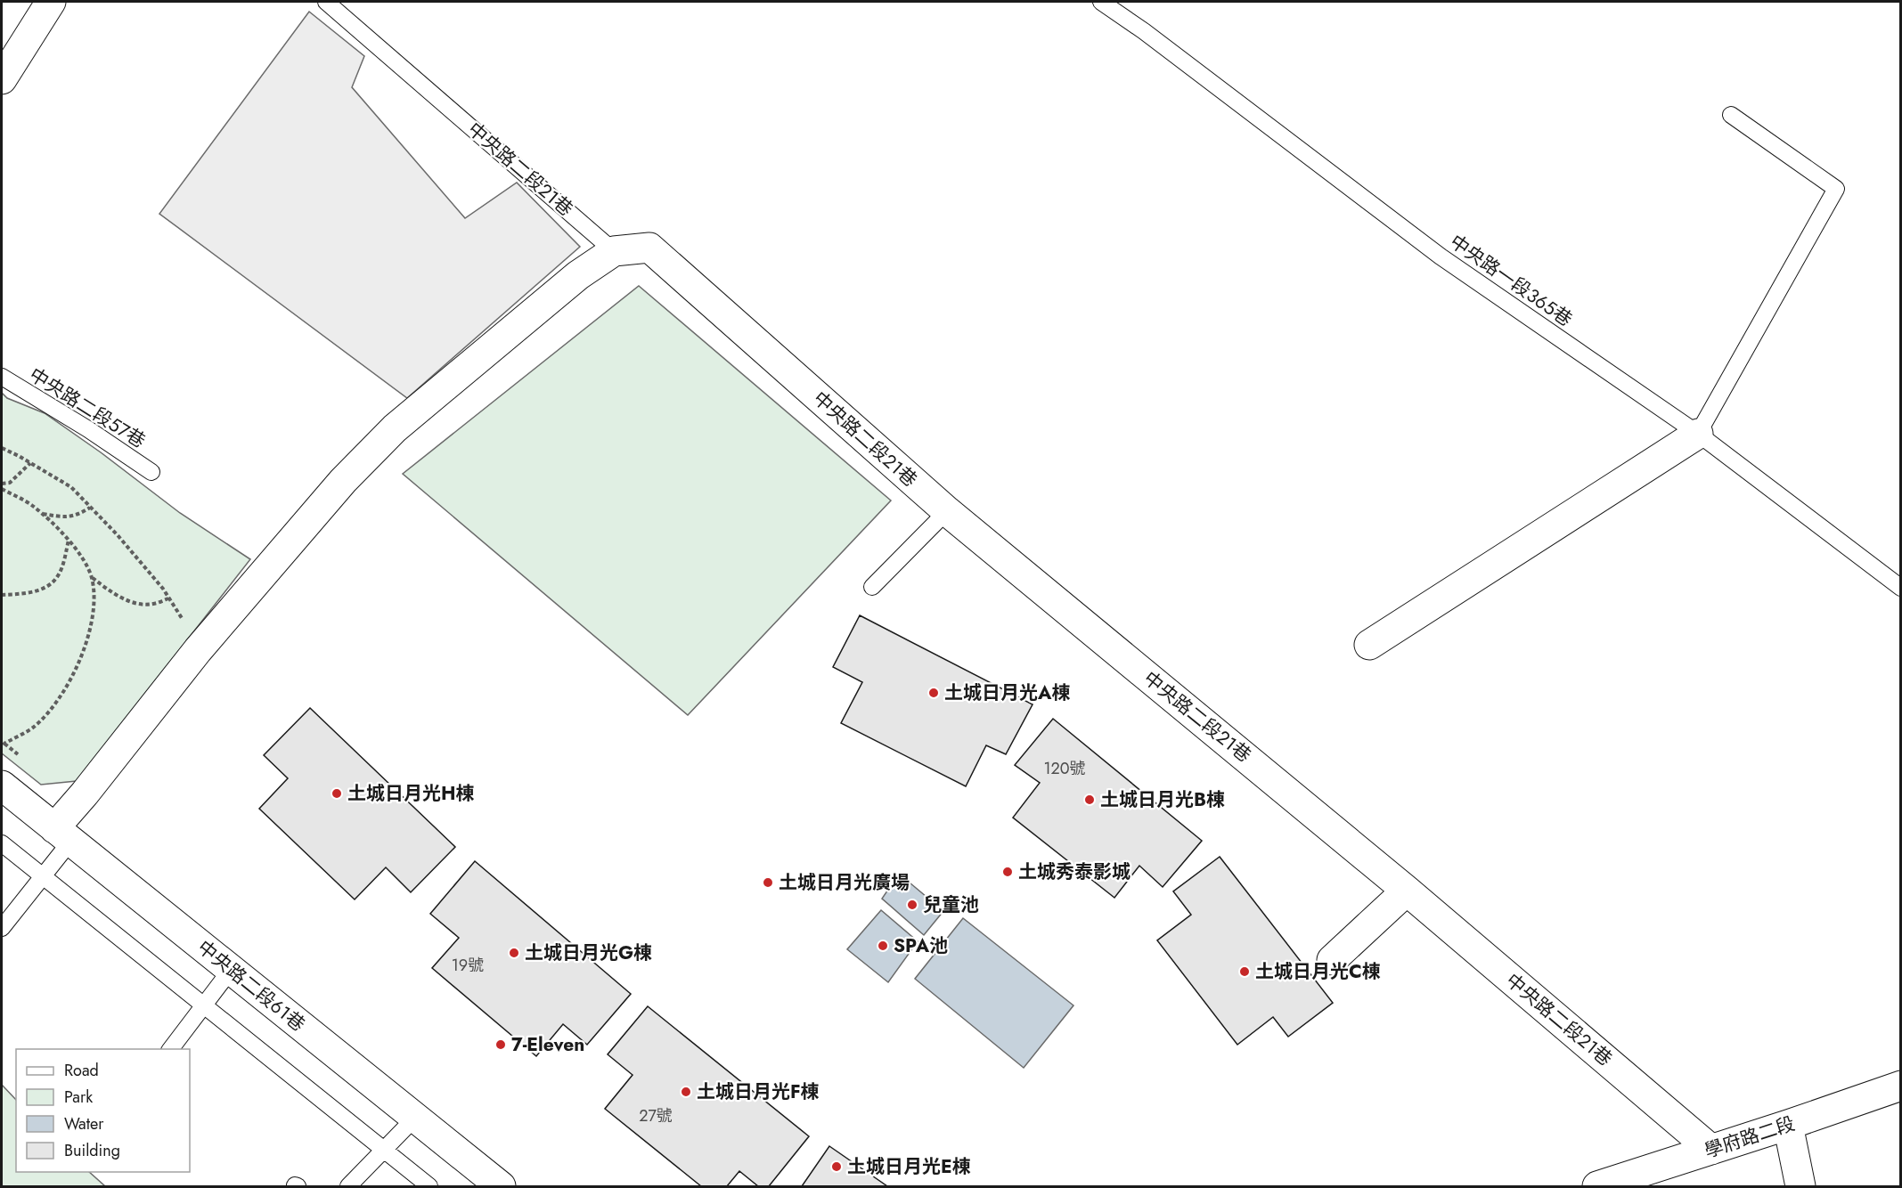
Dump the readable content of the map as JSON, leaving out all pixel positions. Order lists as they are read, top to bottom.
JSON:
{
  "streets": {
    "street": ["中央路二段21巷", "中央路二段61巷", "學府路二段"],
    "lane": ["中央路一段365巷", "中央路二段57巷"]
  },
  "crossings": [
    ["中央路二段21巷", "學府路二段"]
  ],
  "places": [
    "土城日月光A棟",
    "土城日月光H棟",
    "土城日月光B棟",
    "土城秀泰影城",
    "土城日月光廣場",
    "兒童池",
    "SPA池",
    "土城日月光G棟",
    "土城日月光C棟",
    "7-Eleven",
    "土城日月光F棟",
    "土城日月光E棟"
  ],
  "house_numbers": ["120號", "19號", "27號"],
  "legend": [
    "Road",
    "Park",
    "Water",
    "Building"
  ]
}
